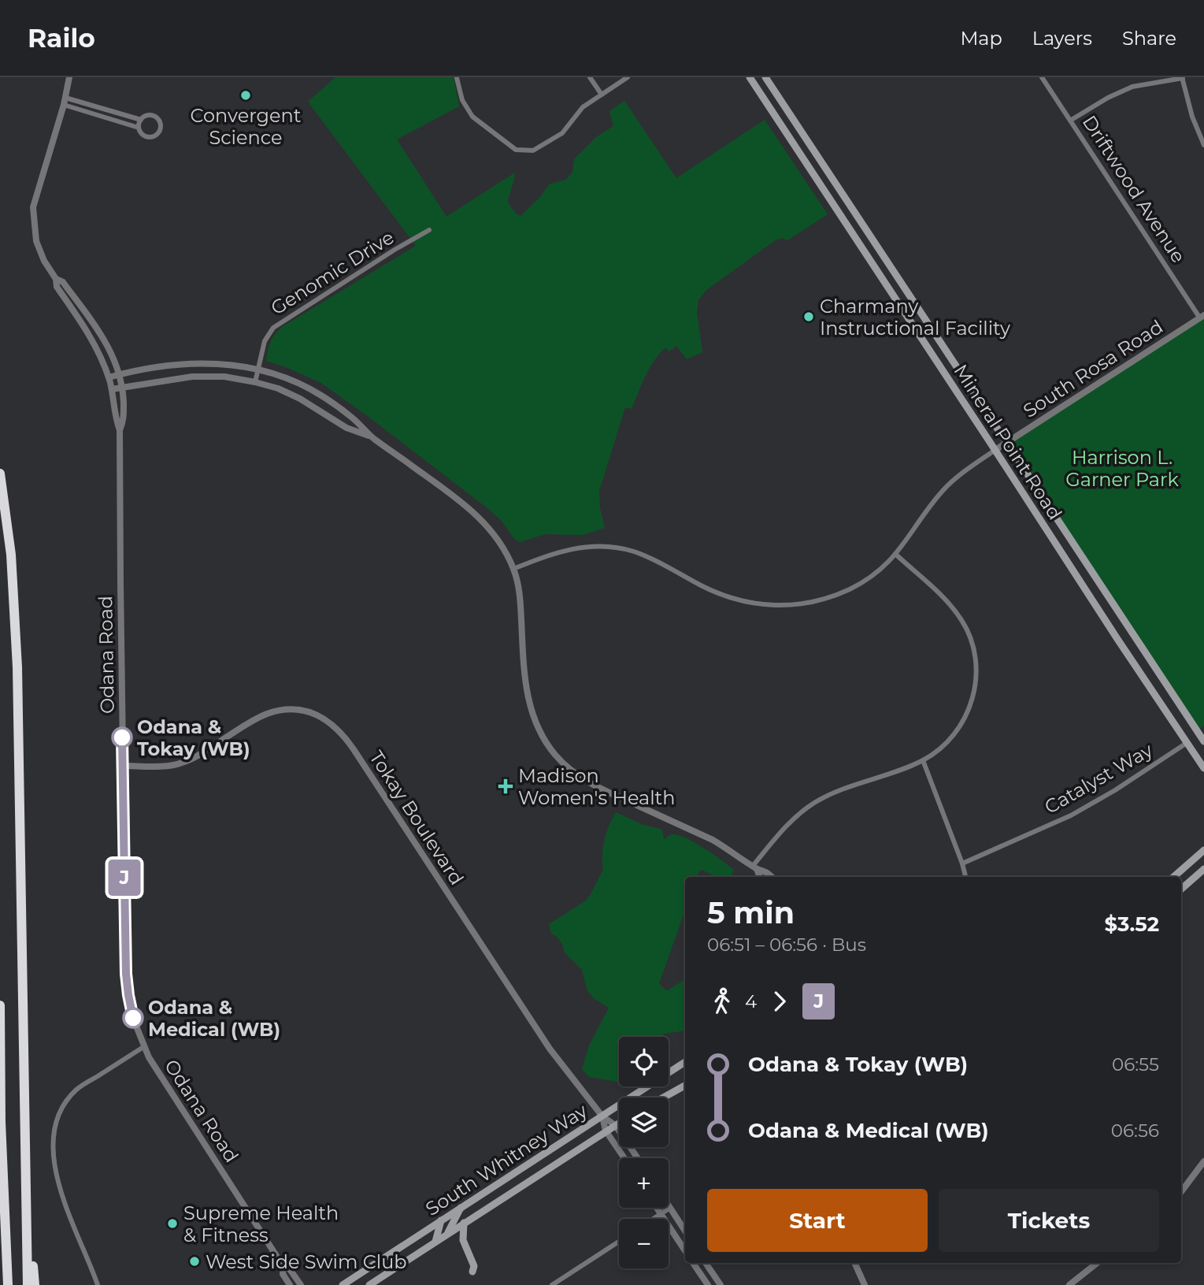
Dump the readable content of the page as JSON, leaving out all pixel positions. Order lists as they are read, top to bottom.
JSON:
{
  "streets": {
    "main road": ["Mineral Point Road", "South Whitney Way"],
    "street": [
      "Driftwood Avenue",
      "Genomic Drive",
      "South Rosa Road",
      "Odana Road",
      "Catalyst Way",
      "Tokay Boulevard"
    ]
  },
  "crossings": [
    ["Driftwood Avenue", "South Rosa Road"],
    ["South Rosa Road", "Mineral Point Road"],
    ["Mineral Point Road", "Catalyst Way"],
    ["Odana Road", "Tokay Boulevard"],
    ["Tokay Boulevard", "South Whitney Way"]
  ],
  "parks": ["Harrison L. Garner Park"],
  "places": {
    "other": [
      "Convergent Science",
      "Charmany Instructional Facility",
      "Odana & Tokay (WB)",
      "Odana & Medical (WB)",
      "Supreme Health & Fitness",
      "West Side Swim Club"
    ],
    "health": ["Madison Women's Health"]
  },
  "lines": ["bus line J"],
  "page": {
    "header": "Railo",
    "nav": ["Map", "Layers", "Share"],
    "on_map": "J",
    "heading": ["5 min", "06:51 – 06:56 · Bus", "$3.52"],
    "legs": ["4", "J"],
    "list": [
      {
        "name": "Odana & Tokay (WB)",
        "value": "06:55"
      },
      {
        "name": "Odana & Medical (WB)",
        "value": "06:56"
      }
    ],
    "map_buttons": ["+", "−"],
    "buttons": ["Start", "Tickets"]
  }
}
